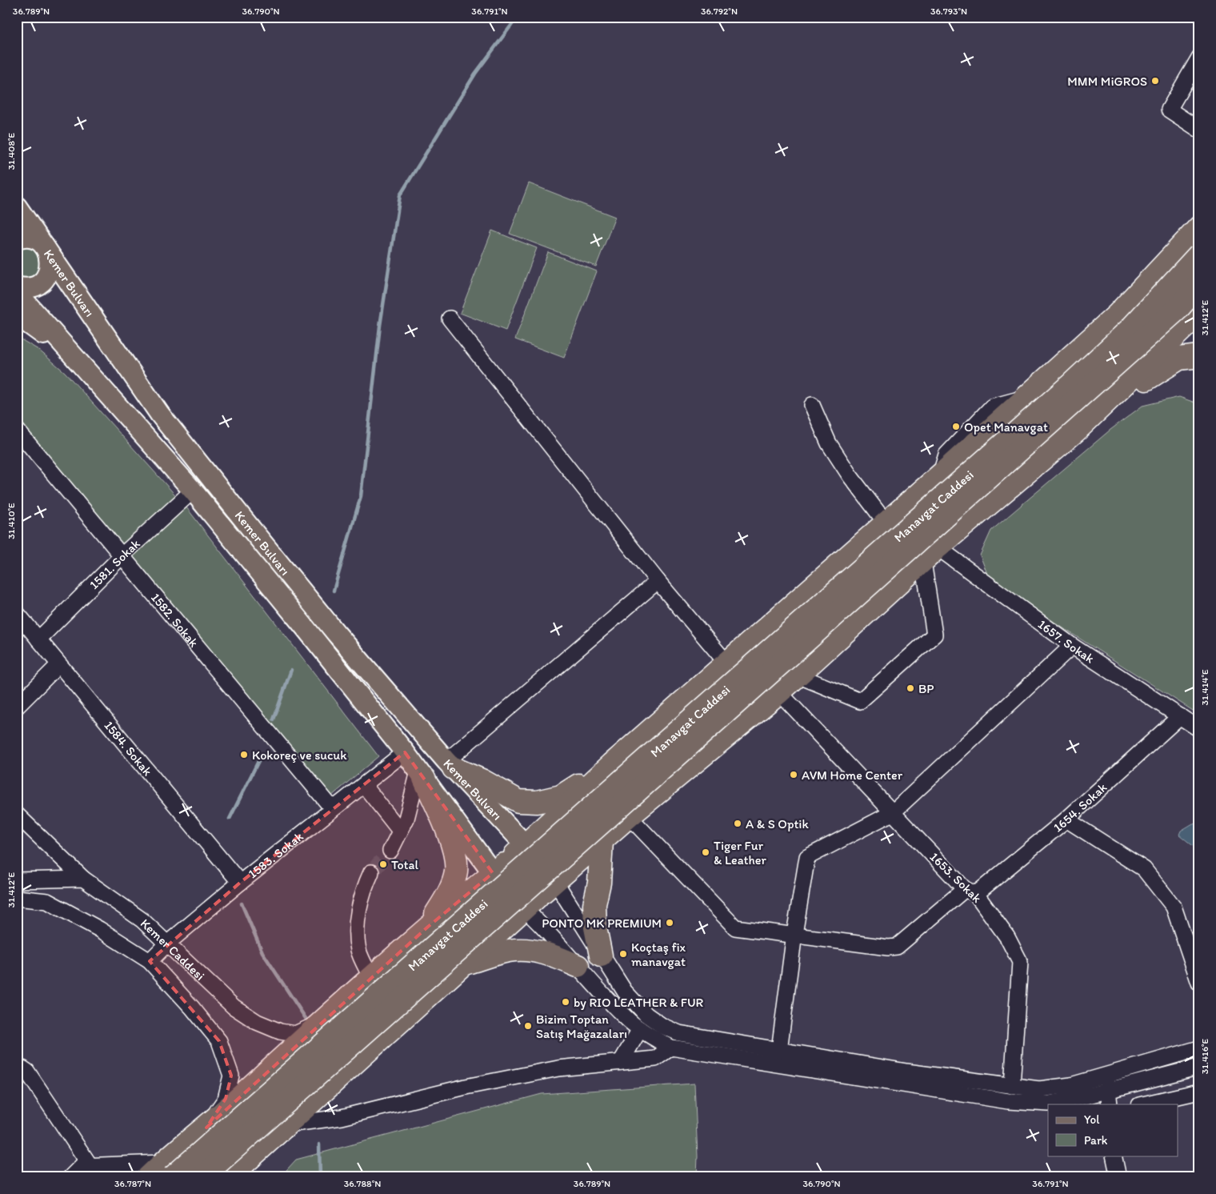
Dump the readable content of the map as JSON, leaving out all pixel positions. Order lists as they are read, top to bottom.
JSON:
{
  "streets": {
    "highway": ["Manavgat Caddesi"],
    "main road": ["Kemer Bulvarı"],
    "street": [
      "1581. Sokak",
      "1582. Sokak",
      "1657. Sokak",
      "1584. Sokak",
      "1654. Sokak",
      "1583. Sokak",
      "1653. Sokak",
      "Kemer Caddesi"
    ]
  },
  "crossings": [
    ["Kemer Bulvarı", "1581. Sokak"],
    ["Kemer Bulvarı", "1583. Sokak"],
    ["1581. Sokak", "1582. Sokak"],
    ["1581. Sokak", "1584. Sokak"],
    ["1582. Sokak", "1583. Sokak"],
    ["1657. Sokak", "1654. Sokak"],
    ["1584. Sokak", "1583. Sokak"],
    ["1654. Sokak", "1653. Sokak"],
    ["1583. Sokak", "Kemer Caddesi"]
  ],
  "places": [
    "MMM MiGROS",
    "Opet Manavgat",
    "BP",
    "Kokoreç ve sucuk",
    "AVM Home Center",
    "A & S Optik",
    "Tiger Fur & Leather",
    "Total",
    "PONTO MK PREMIUM",
    "Koçtaş fix manavgat",
    "by RIO LEATHER & FUR",
    "Bizim Toptan Satış Mağazaları"
  ],
  "legend": ["Yol", "Park"],
  "coordinates": [
    "36.789°N",
    "36.790°N",
    "36.791°N",
    "36.792°N",
    "36.793°N",
    "31.408°E",
    "31.412°E",
    "31.410°E",
    "31.414°E",
    "31.416°E",
    "36.787°N",
    "36.788°N"
  ]
}
